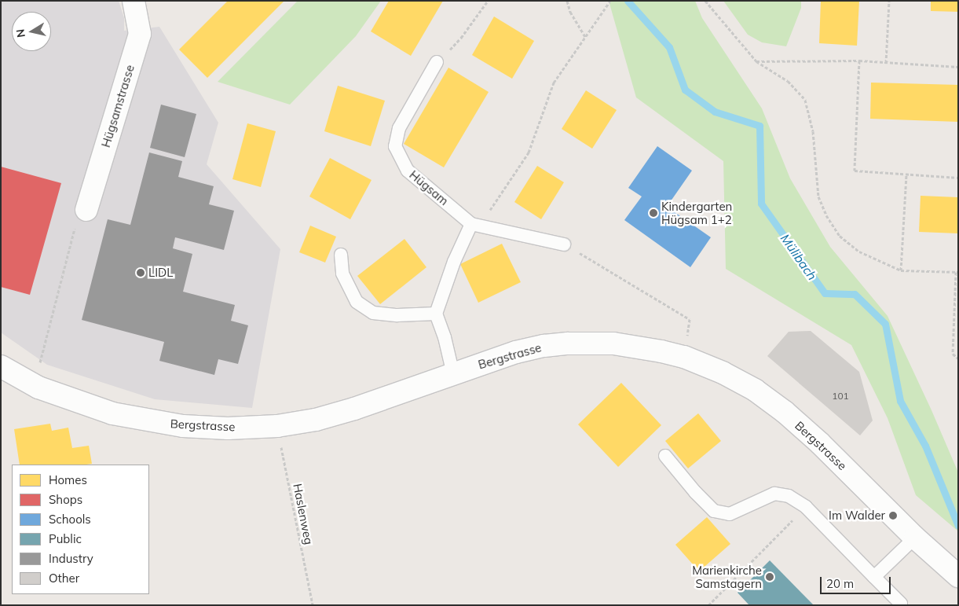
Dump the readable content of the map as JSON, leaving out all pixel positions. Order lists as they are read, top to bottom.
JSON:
{
  "streets": {
    "main road": ["Hügsamstrasse", "Bergstrasse"],
    "lane": ["Hügsam"],
    "path": ["Haslenweg"]
  },
  "crossings": [
    ["Bergstrasse", "Haslenweg"]
  ],
  "water": ["Mülibach"],
  "places": [
    "Kindergarten Hügsam 1+2",
    "LIDL",
    "Im Walder",
    "Marienkirche Samstagern"
  ],
  "house_numbers": ["101"],
  "legend": [
    "Homes",
    "Shops",
    "Schools",
    "Public",
    "Industry",
    "Other"
  ],
  "scale_bar": "20 m",
  "north": "left"
}
